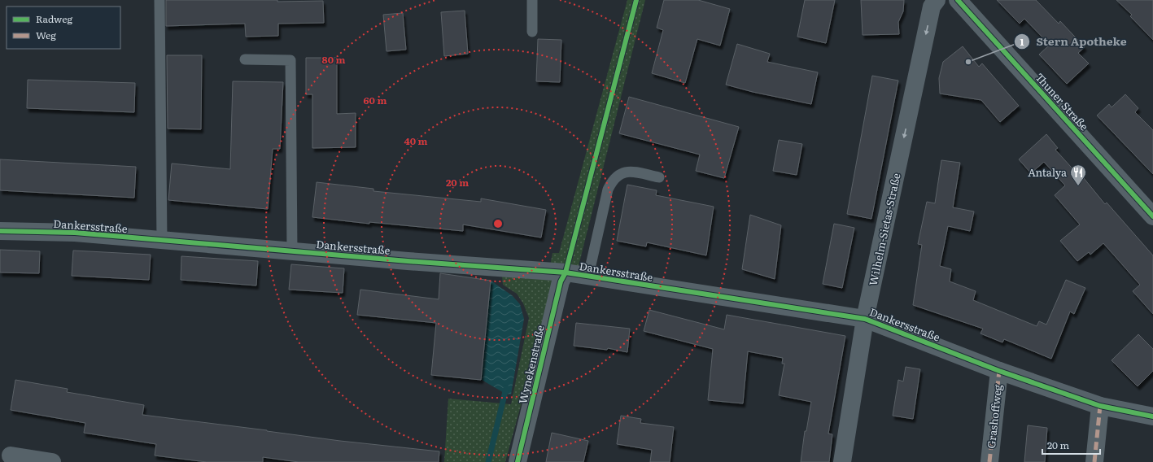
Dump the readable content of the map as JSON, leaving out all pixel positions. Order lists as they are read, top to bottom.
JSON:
{
  "streets": {
    "street": [
      "Thuner Straße",
      "Dankersstraße",
      "Wilhelm-Sietas-Straße",
      "Wynekenstraße",
      "Grashoffweg"
    ]
  },
  "crossings": [
    ["Dankersstraße", "Wilhelm-Sietas-Straße"],
    ["Dankersstraße", "Wynekenstraße"],
    ["Dankersstraße", "Grashoffweg"]
  ],
  "one_way": ["Wilhelm-Sietas-Straße"],
  "places": {
    "other": ["Stern Apotheke"],
    "restaurant": ["Antalya"]
  },
  "legend": ["Radweg", "Weg"],
  "scale_bar": "20 m",
  "rings": [
    "80 m",
    "60 m",
    "40 m",
    "20 m"
  ]
}
